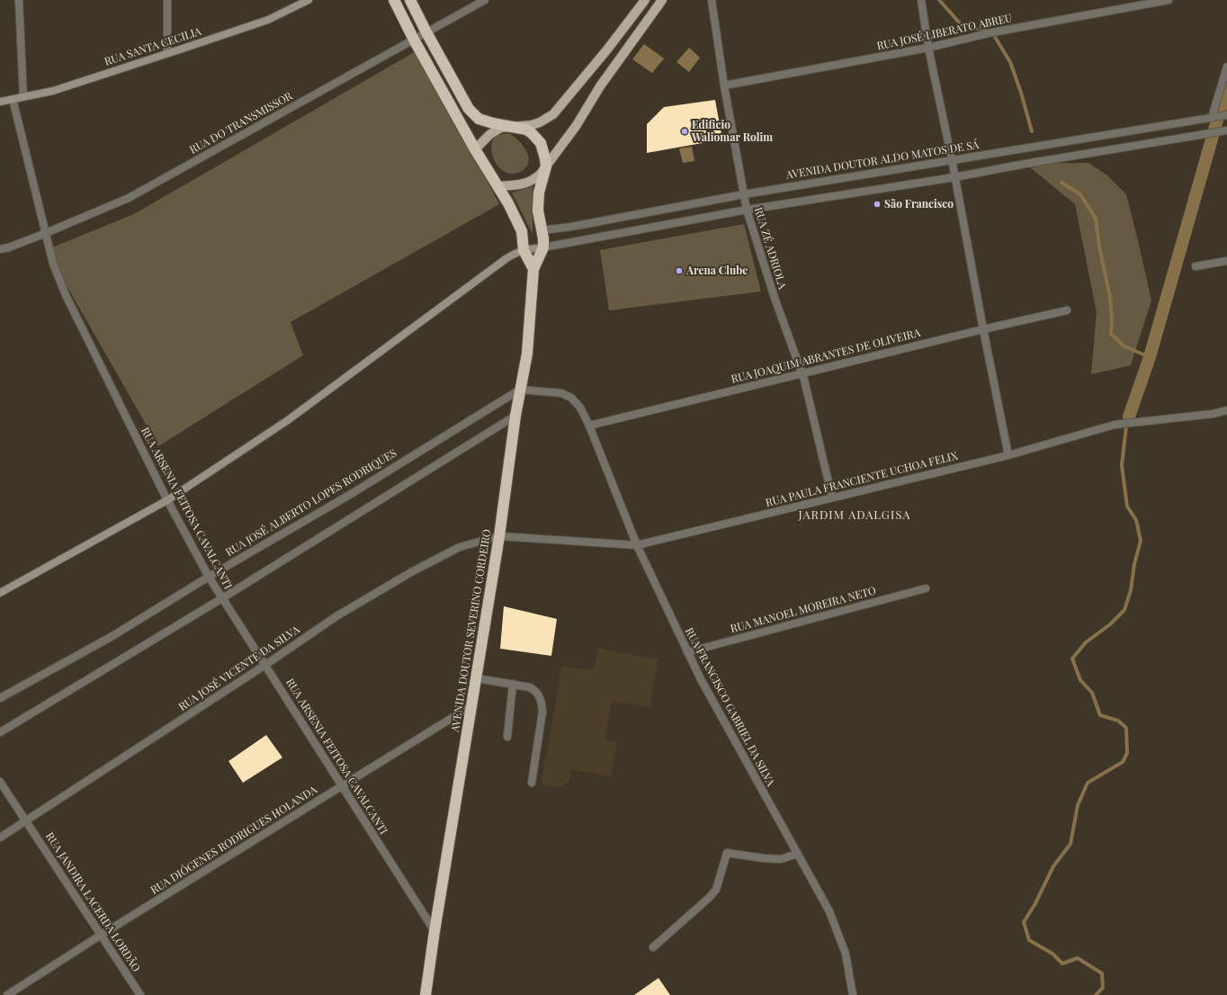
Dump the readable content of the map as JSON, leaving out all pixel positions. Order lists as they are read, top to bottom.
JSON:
{
  "streets": {
    "highway": ["AVENIDA DOUTOR SEVERINO CORDEIRO"],
    "street": [
      "RUA JOSÉ LIBERATO ABREU",
      "RUA SANTA CECILIA",
      "RUA DO TRANSMISSOR",
      "AVENIDA DOUTOR ALDO MATOS DE SÁ",
      "RUA ZÉ ADRIOLA",
      "RUA JOAQUIM ABRANTES DE OLIVEIRA",
      "RUA PAULA FRANCIENTE UCHOA FELIX",
      "RUA JOSÉ ALBERTO LOPES RODRIQUES",
      "RUA ARSENIA FEITOSA CAVALCANTI",
      "RUA MANOEL MOREIRA NETO",
      "RUA JOSÉ VICENTE DA SILVA",
      "RUA FRANCISCO GABRIEL DA SILVA",
      "RUA DIÓGENES RODRIGUES HOLANDA",
      "RUA JANDIRA LACERDA LORDÃO"
    ]
  },
  "crossings": [
    ["RUA JOSÉ LIBERATO ABREU", "RUA ZÉ ADRIOLA"],
    ["RUA SANTA CECILIA", "RUA ARSENIA FEITOSA CAVALCANTI"],
    ["RUA DO TRANSMISSOR", "RUA ARSENIA FEITOSA CAVALCANTI"],
    ["AVENIDA DOUTOR ALDO MATOS DE SÁ", "RUA ZÉ ADRIOLA"],
    ["RUA ZÉ ADRIOLA", "RUA JOAQUIM ABRANTES DE OLIVEIRA"],
    ["RUA ZÉ ADRIOLA", "RUA PAULA FRANCIENTE UCHOA FELIX"],
    ["RUA JOAQUIM ABRANTES DE OLIVEIRA", "RUA FRANCISCO GABRIEL DA SILVA"],
    ["RUA PAULA FRANCIENTE UCHOA FELIX", "AVENIDA DOUTOR SEVERINO CORDEIRO"],
    ["RUA PAULA FRANCIENTE UCHOA FELIX", "RUA JOSÉ VICENTE DA SILVA"],
    ["RUA PAULA FRANCIENTE UCHOA FELIX", "RUA FRANCISCO GABRIEL DA SILVA"],
    ["RUA JOSÉ ALBERTO LOPES RODRIQUES", "RUA ARSENIA FEITOSA CAVALCANTI"],
    ["RUA JOSÉ ALBERTO LOPES RODRIQUES", "AVENIDA DOUTOR SEVERINO CORDEIRO"],
    ["RUA JOSÉ ALBERTO LOPES RODRIQUES", "RUA FRANCISCO GABRIEL DA SILVA"],
    ["RUA ARSENIA FEITOSA CAVALCANTI", "AVENIDA DOUTOR SEVERINO CORDEIRO"],
    ["RUA ARSENIA FEITOSA CAVALCANTI", "RUA JOSÉ VICENTE DA SILVA"],
    ["RUA ARSENIA FEITOSA CAVALCANTI", "RUA DIÓGENES RODRIGUES HOLANDA"],
    ["RUA MANOEL MOREIRA NETO", "RUA FRANCISCO GABRIEL DA SILVA"],
    ["AVENIDA DOUTOR SEVERINO CORDEIRO", "RUA JOSÉ VICENTE DA SILVA"],
    ["AVENIDA DOUTOR SEVERINO CORDEIRO", "RUA FRANCISCO GABRIEL DA SILVA"],
    ["AVENIDA DOUTOR SEVERINO CORDEIRO", "RUA DIÓGENES RODRIGUES HOLANDA"],
    ["RUA JOSÉ VICENTE DA SILVA", "RUA JANDIRA LACERDA LORDÃO"],
    ["RUA DIÓGENES RODRIGUES HOLANDA", "RUA JANDIRA LACERDA LORDÃO"]
  ],
  "districts": ["JARDIM ADALGISA"],
  "places": ["Edificio Waliomar Rolim", "São Francisco", "Arena Clube"]
}
